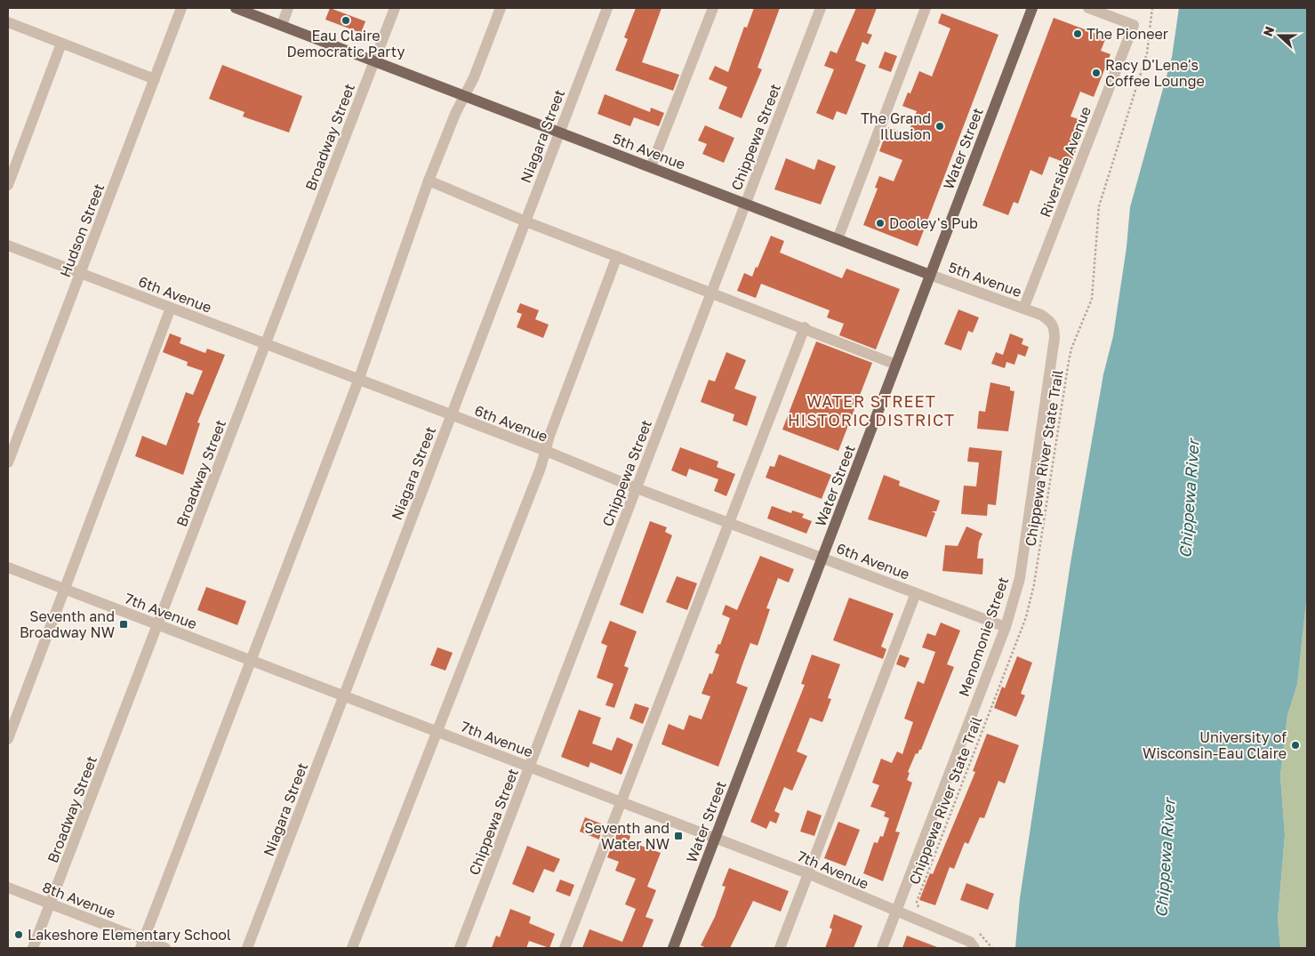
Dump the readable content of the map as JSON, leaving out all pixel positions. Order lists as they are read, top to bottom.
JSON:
{
  "streets": {
    "main road": ["Water Street", "5th Avenue"],
    "street": [
      "Niagara Street",
      "Broadway Street",
      "Chippewa Street",
      "Riverside Avenue",
      "Hudson Street",
      "6th Avenue",
      "7th Avenue",
      "Menomonie Street",
      "8th Avenue"
    ],
    "path": ["Chippewa River State Trail"]
  },
  "crossings": [
    ["Niagara Street", "5th Avenue"],
    ["Niagara Street", "6th Avenue"],
    ["Niagara Street", "7th Avenue"],
    ["Broadway Street", "5th Avenue"],
    ["Broadway Street", "6th Avenue"],
    ["Broadway Street", "7th Avenue"],
    ["Broadway Street", "8th Avenue"],
    ["Chippewa Street", "5th Avenue"],
    ["Chippewa Street", "6th Avenue"],
    ["Chippewa Street", "7th Avenue"],
    ["Water Street", "5th Avenue"],
    ["Water Street", "6th Avenue"],
    ["Water Street", "7th Avenue"],
    ["5th Avenue", "Riverside Avenue"],
    ["5th Avenue", "Menomonie Street"],
    ["Hudson Street", "6th Avenue"],
    ["6th Avenue", "Menomonie Street"],
    ["7th Avenue", "Menomonie Street"]
  ],
  "districts": ["WATER STREET HISTORIC DISTRICT"],
  "water": ["Chippewa River"],
  "places": {
    "other": [
      "Eau Claire Democratic Party",
      "The Pioneer",
      "Racy D'Lene's Coffee Lounge",
      "The Grand Illusion",
      "Dooley's Pub",
      "University of Wisconsin-Eau Claire",
      "Lakeshore Elementary School"
    ],
    "transit": ["Seventh and Broadway NW", "Seventh and Water NW"]
  },
  "north": "left"
}
